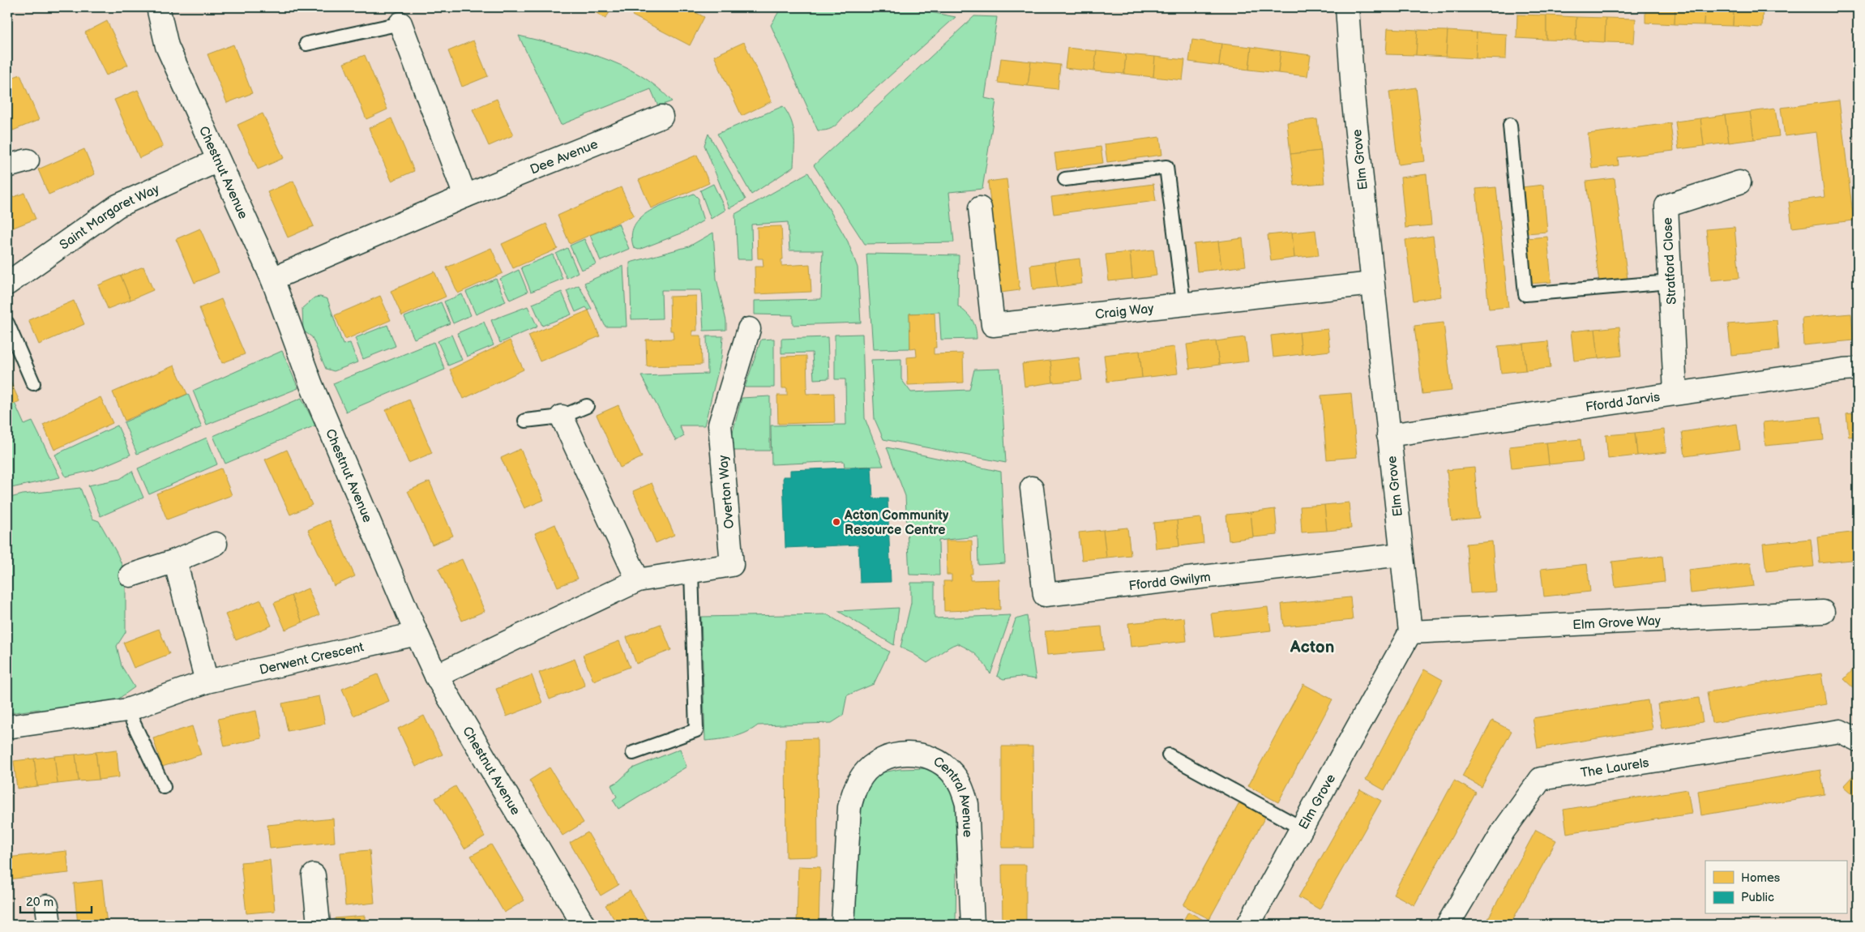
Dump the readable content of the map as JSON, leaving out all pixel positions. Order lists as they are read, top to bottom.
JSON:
{
  "streets": {
    "street": [
      "Dee Avenue",
      "Elm Grove",
      "Chestnut Avenue",
      "Saint Margaret Way",
      "Stratford Close",
      "Craig Way",
      "Ffordd Jarvis",
      "Overton Way",
      "Ffordd Gwilym",
      "Elm Grove Way",
      "Derwent Crescent",
      "The Laurels",
      "Central Avenue"
    ]
  },
  "crossings": [
    ["Dee Avenue", "Chestnut Avenue"],
    ["Elm Grove", "Craig Way"],
    ["Elm Grove", "Ffordd Jarvis"],
    ["Elm Grove", "Ffordd Gwilym"],
    ["Elm Grove", "Elm Grove Way"],
    ["Chestnut Avenue", "Saint Margaret Way"],
    ["Chestnut Avenue", "Overton Way"],
    ["Chestnut Avenue", "Derwent Crescent"],
    ["Stratford Close", "Ffordd Jarvis"]
  ],
  "districts": ["Acton"],
  "places": ["Acton Community Resource Centre"],
  "legend": ["Homes", "Public"],
  "scale_bar": "20 m"
}
